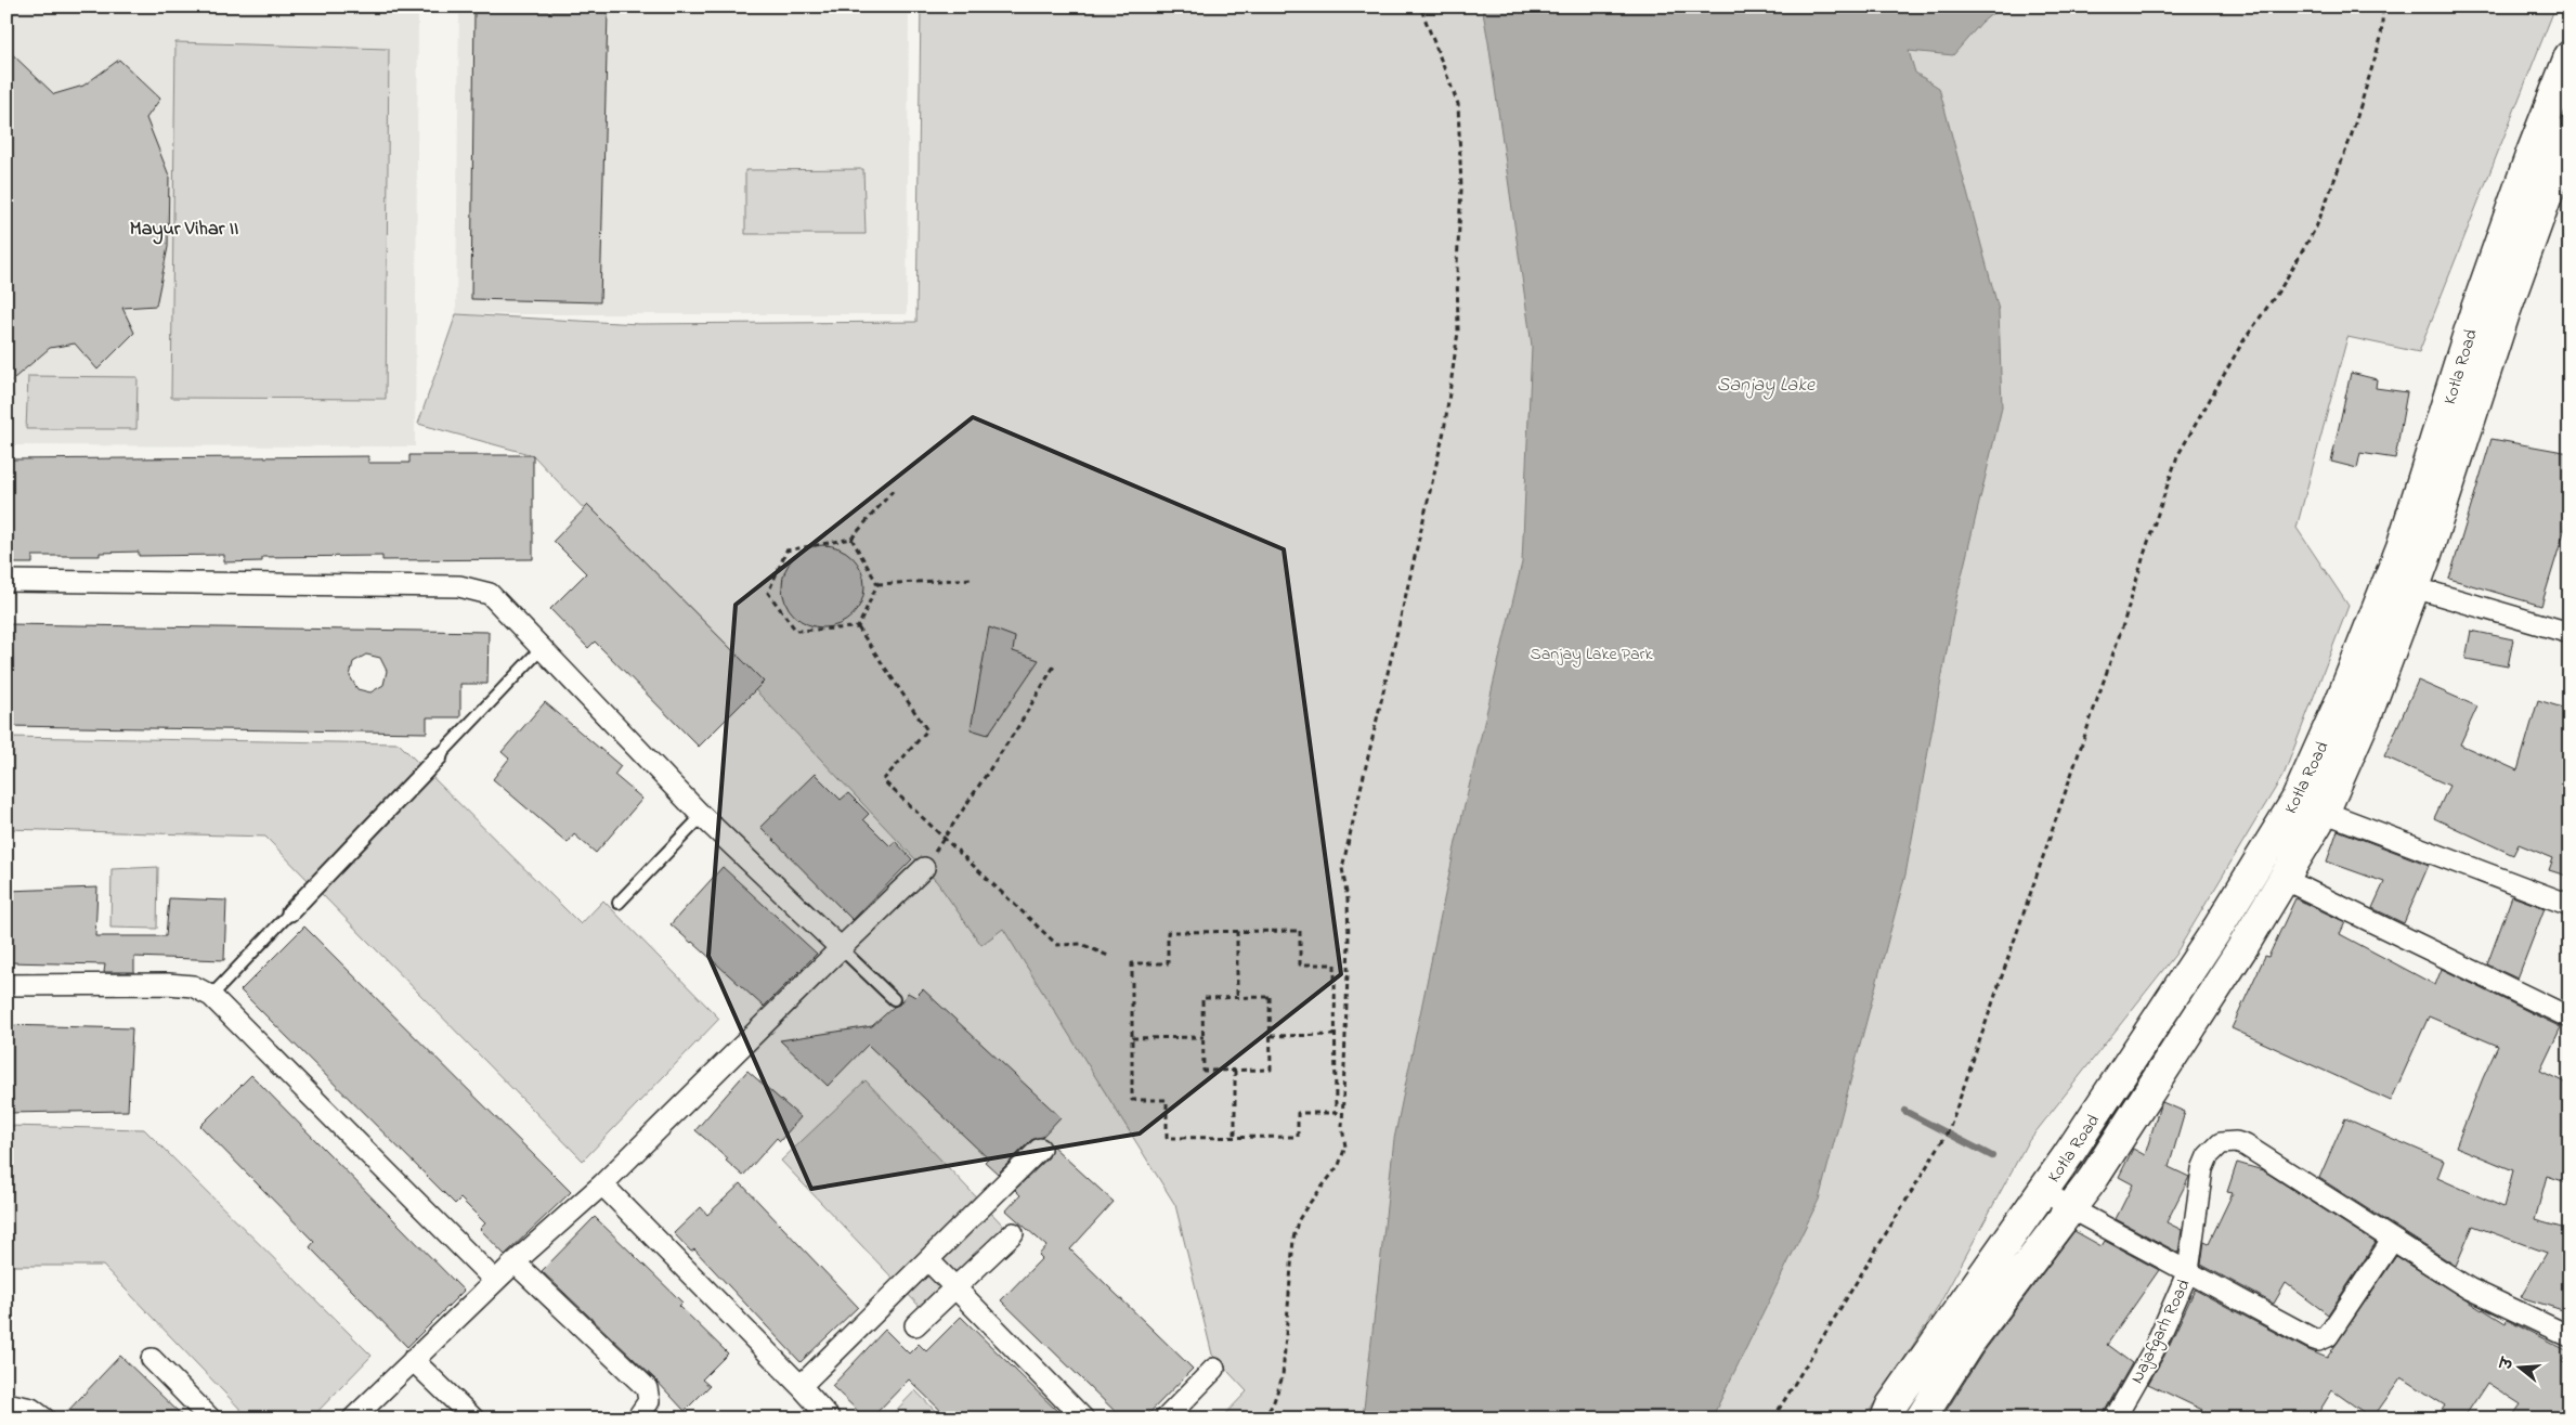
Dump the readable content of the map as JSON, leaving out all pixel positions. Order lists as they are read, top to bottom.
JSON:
{
  "streets": {
    "main road": ["Kotla Road"],
    "street": ["Najafgarh Road"]
  },
  "districts": ["Mayur Vihar II"],
  "water": ["Sanjay Lake"],
  "parks": ["Sanjay Lake Park"],
  "north": "left"
}
